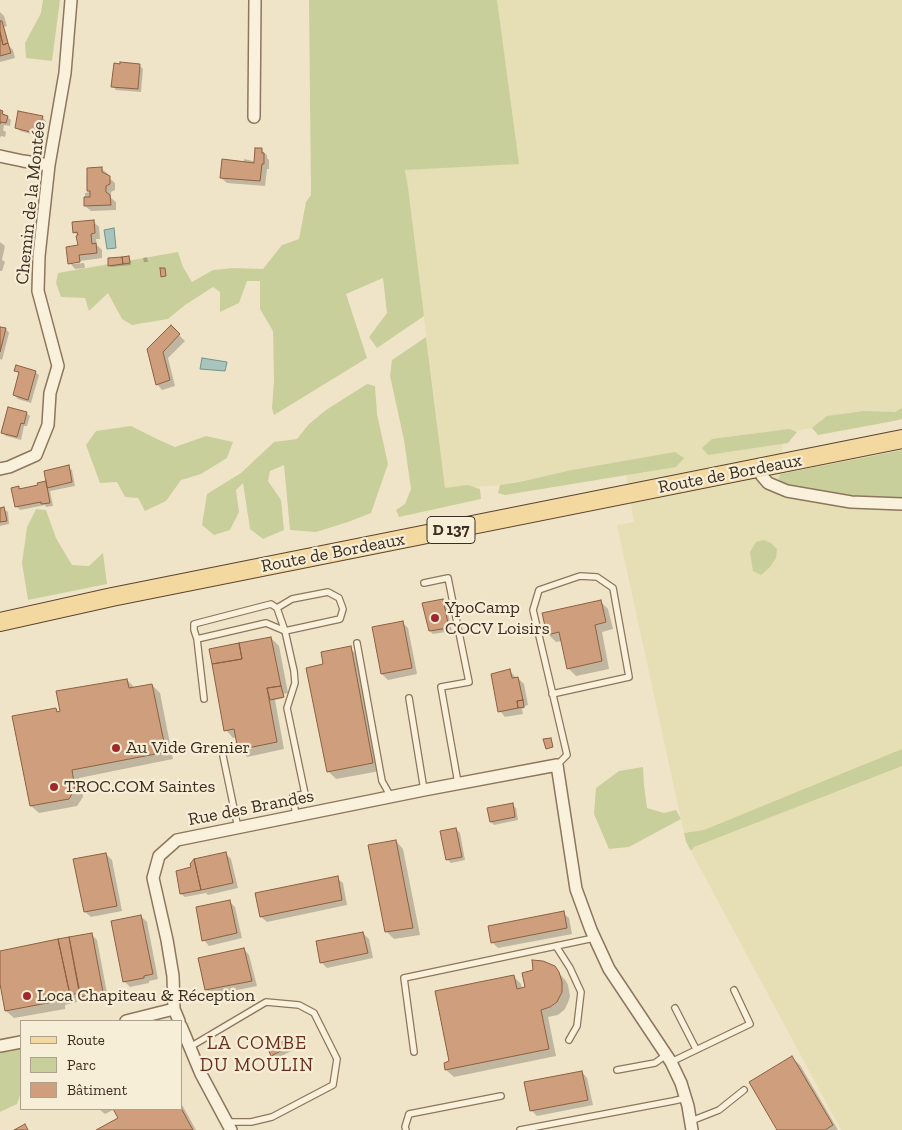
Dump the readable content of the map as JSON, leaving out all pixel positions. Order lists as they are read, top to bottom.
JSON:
{
  "streets": {
    "main road": ["Route de Bordeaux", "D 137"],
    "street": ["Chemin de la Montée", "Rue des Brandes"]
  },
  "districts": ["LA COMBE DU MOULIN"],
  "places": [
    "YpoCamp COCV Loisirs",
    "Au Vide Grenier",
    "TROC.COM Saintes",
    "Loca Chapiteau & Réception"
  ],
  "legend": ["Route", "Parc", "Bâtiment"]
}
